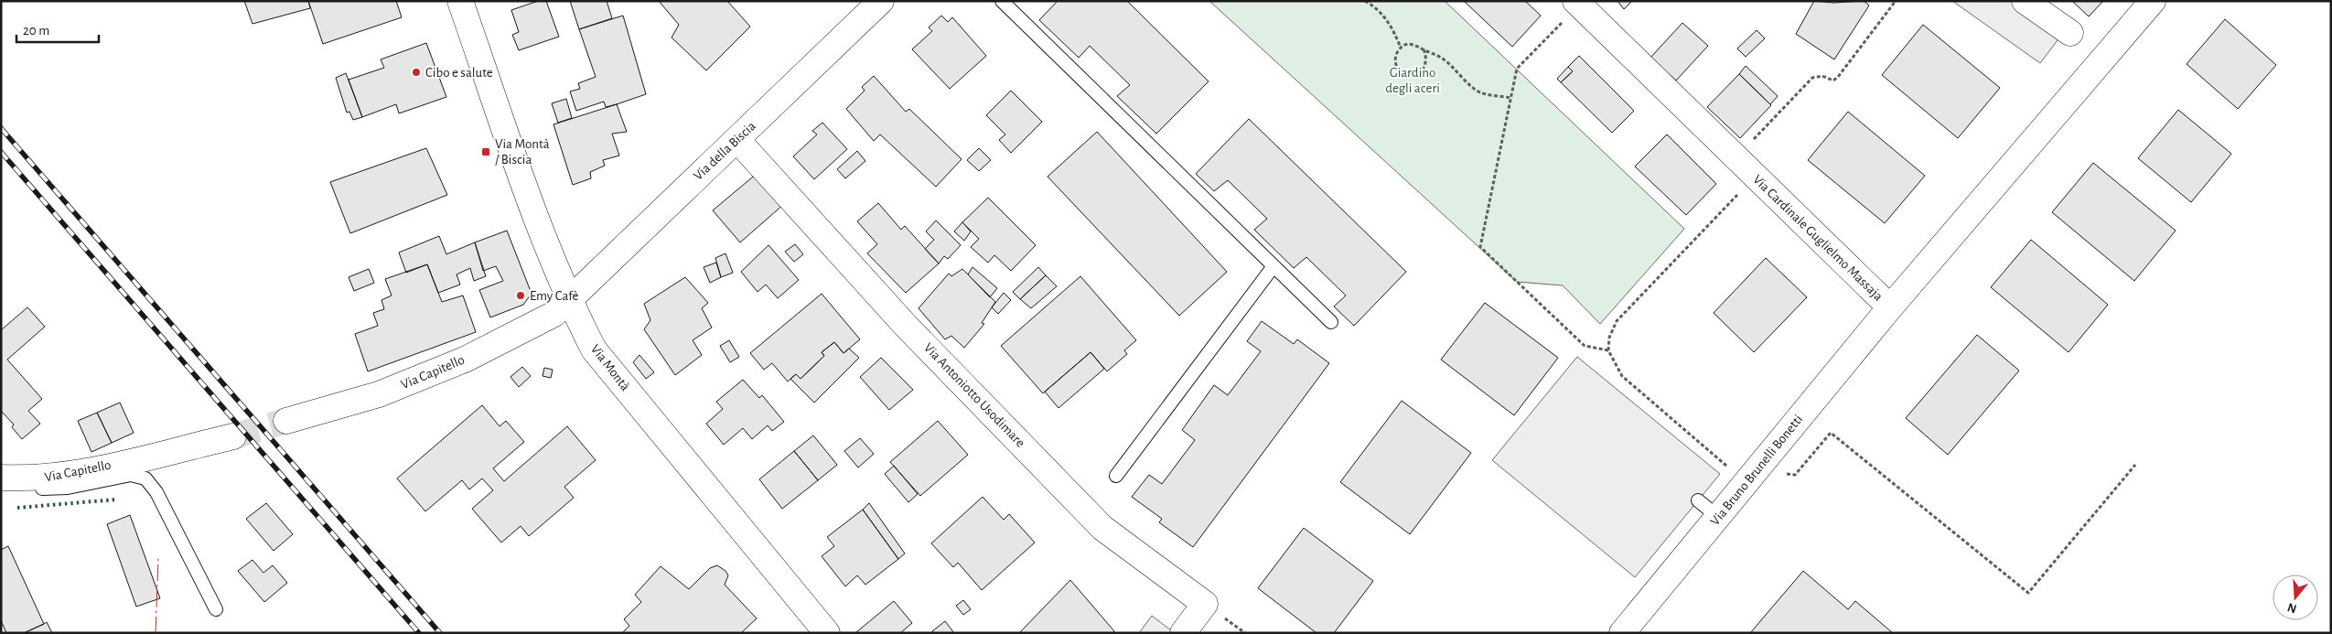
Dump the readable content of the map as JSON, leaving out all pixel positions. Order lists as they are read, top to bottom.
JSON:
{
  "streets": {
    "street": [
      "Via della Biscia",
      "Via Cardinale Guglielmo Massaja",
      "Via Montà",
      "Via Capitello",
      "Via Antoniotto Usodimare",
      "Via Bruno Brunelli Bonetti"
    ]
  },
  "crossings": [
    ["Via della Biscia", "Via Montà"],
    ["Via della Biscia", "Via Capitello"],
    ["Via della Biscia", "Via Antoniotto Usodimare"],
    ["Via Cardinale Guglielmo Massaja", "Via Bruno Brunelli Bonetti"],
    ["Via Montà", "Via Capitello"]
  ],
  "parks": ["Giardino degli aceri"],
  "places": {
    "other": ["Cibo e salute", "Emy Cafè"],
    "transit": ["Via Montà / Biscia"]
  },
  "scale_bar": "20 m",
  "north": "bottom"
}
